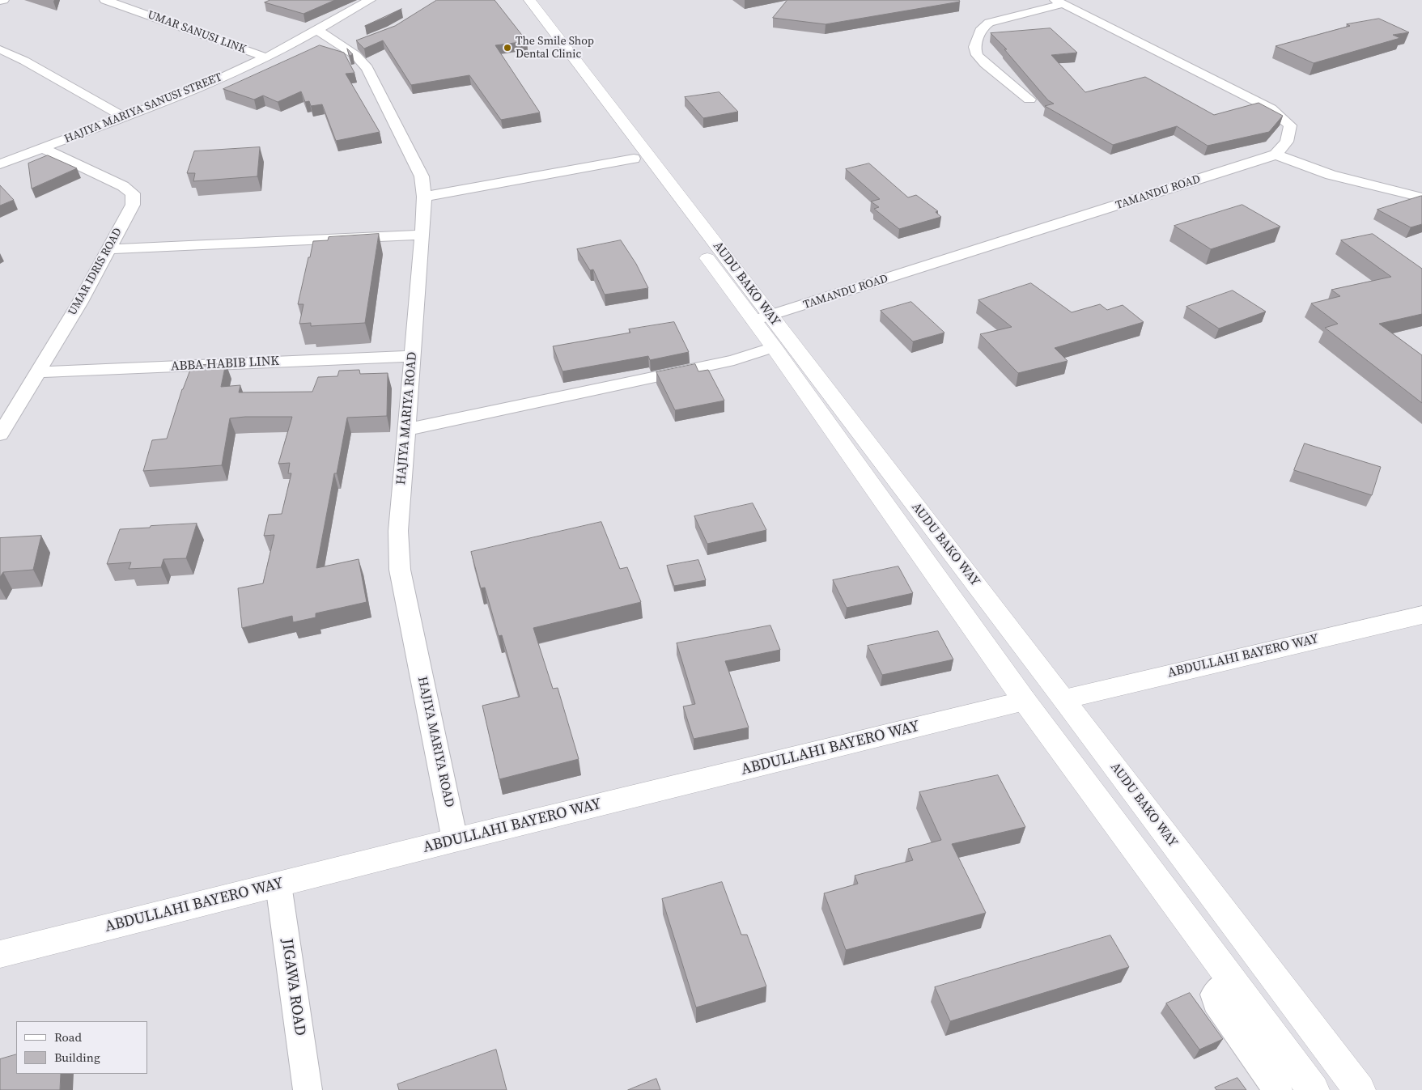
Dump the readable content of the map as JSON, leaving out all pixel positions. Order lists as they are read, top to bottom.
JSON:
{
  "streets": {
    "main road": ["AUDU BAKO WAY", "ABDULLAHI BAYERO WAY"],
    "street": [
      "UMAR SANUSI LINK",
      "HAJIYA MARIYA SANUSI STREET",
      "TAMANDU ROAD",
      "UMAR IDRIS ROAD",
      "ABBA HABIB LINK",
      "HAJIYA MARIYA ROAD",
      "JIGAWA ROAD"
    ]
  },
  "crossings": [
    ["UMAR SANUSI LINK", "HAJIYA MARIYA SANUSI STREET"],
    ["HAJIYA MARIYA SANUSI STREET", "UMAR IDRIS ROAD"],
    ["HAJIYA MARIYA SANUSI STREET", "HAJIYA MARIYA ROAD"],
    ["TAMANDU ROAD", "AUDU BAKO WAY"],
    ["UMAR IDRIS ROAD", "ABBA HABIB LINK"],
    ["AUDU BAKO WAY", "ABDULLAHI BAYERO WAY"],
    ["ABBA HABIB LINK", "HAJIYA MARIYA ROAD"],
    ["HAJIYA MARIYA ROAD", "ABDULLAHI BAYERO WAY"],
    ["ABDULLAHI BAYERO WAY", "JIGAWA ROAD"]
  ],
  "places": ["The Smile Shop Dental Clinic"],
  "legend": ["Road", "Building"]
}
